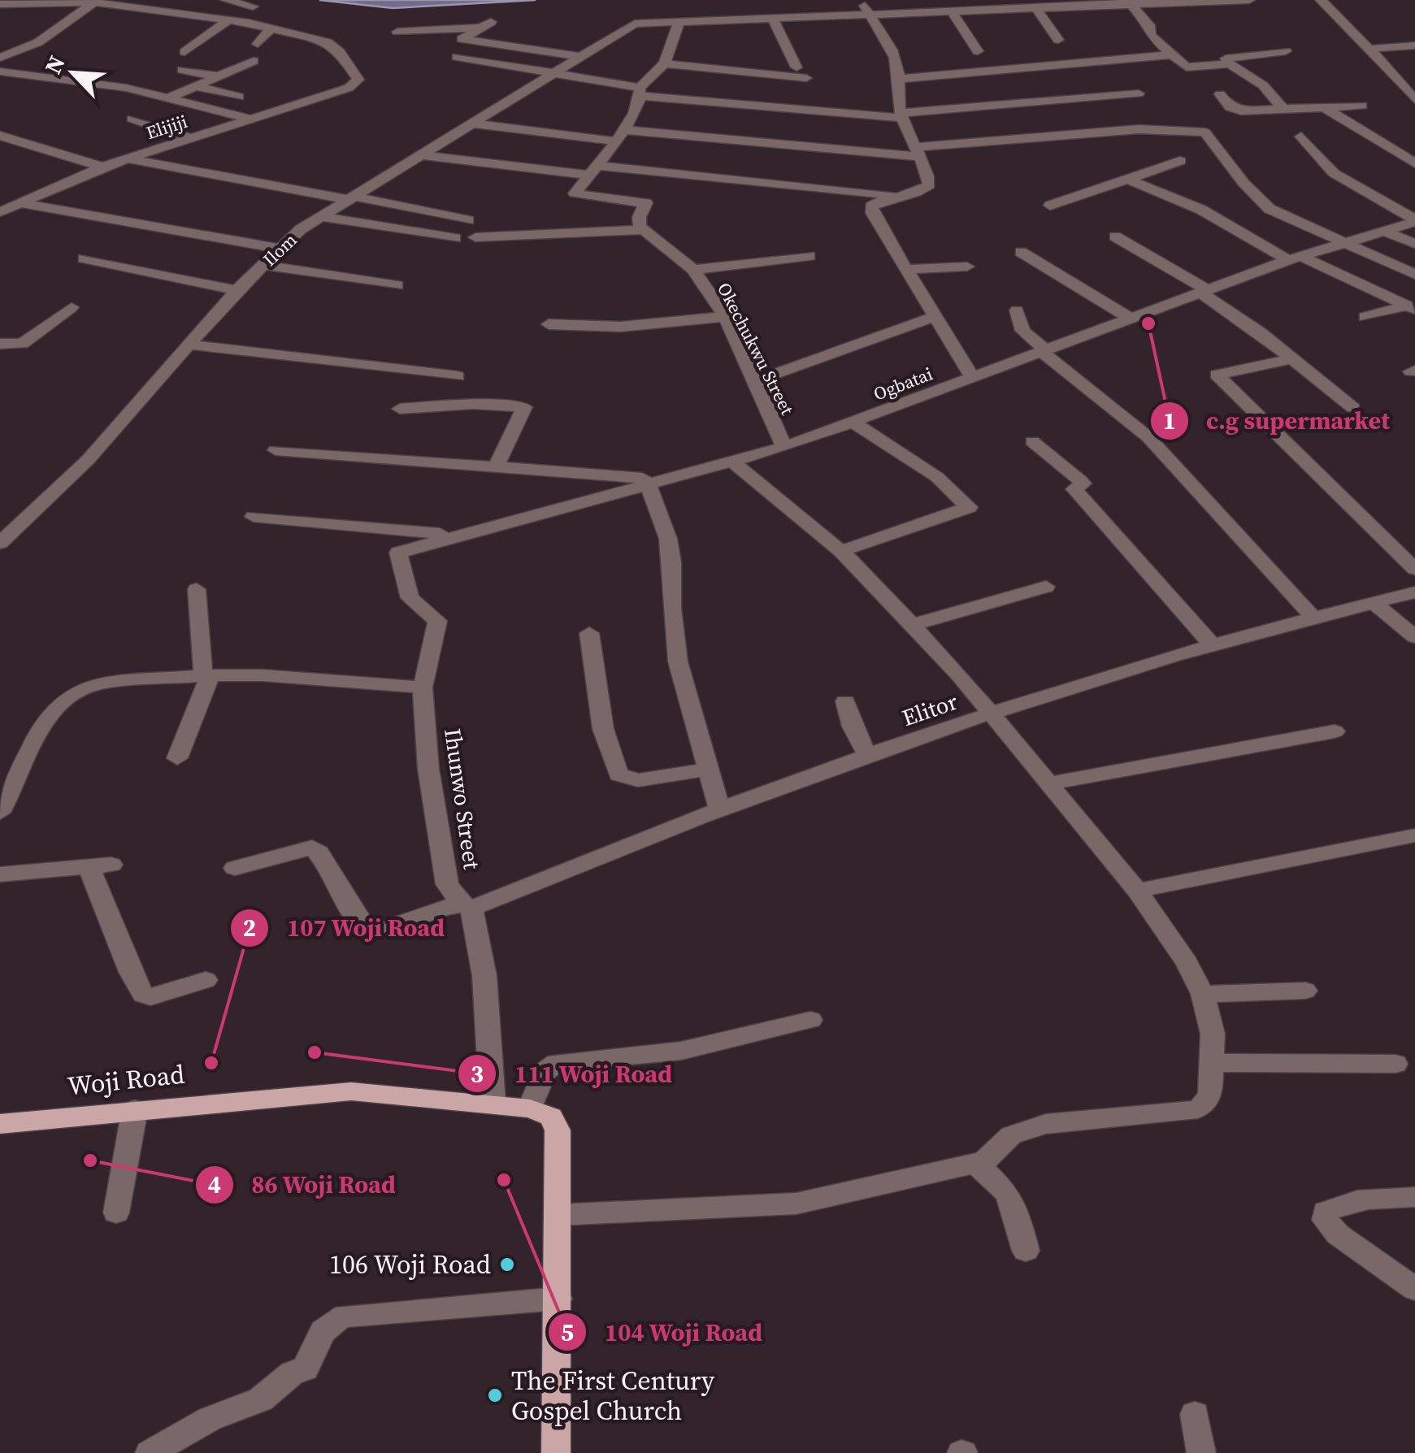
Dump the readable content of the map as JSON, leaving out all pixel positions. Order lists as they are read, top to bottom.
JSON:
{
  "streets": {
    "main road": ["Woji Road"],
    "street": [
      "Elijiji",
      "Ilom",
      "Okechukwu Street",
      "Ogbatai",
      "Elitor",
      "Ihunwo Street"
    ]
  },
  "crossings": [
    ["Okechukwu Street", "Ogbatai"],
    ["Ogbatai", "Ihunwo Street"],
    ["Elitor", "Ihunwo Street"],
    ["Ihunwo Street", "Woji Road"]
  ],
  "places": [
    "c.g supermarket",
    "111 Woji Road",
    "107 Woji Road",
    "86 Woji Road",
    "104 Woji Road",
    "106 Woji Road",
    "The First Century Gospel Church"
  ],
  "north": "top left"
}
